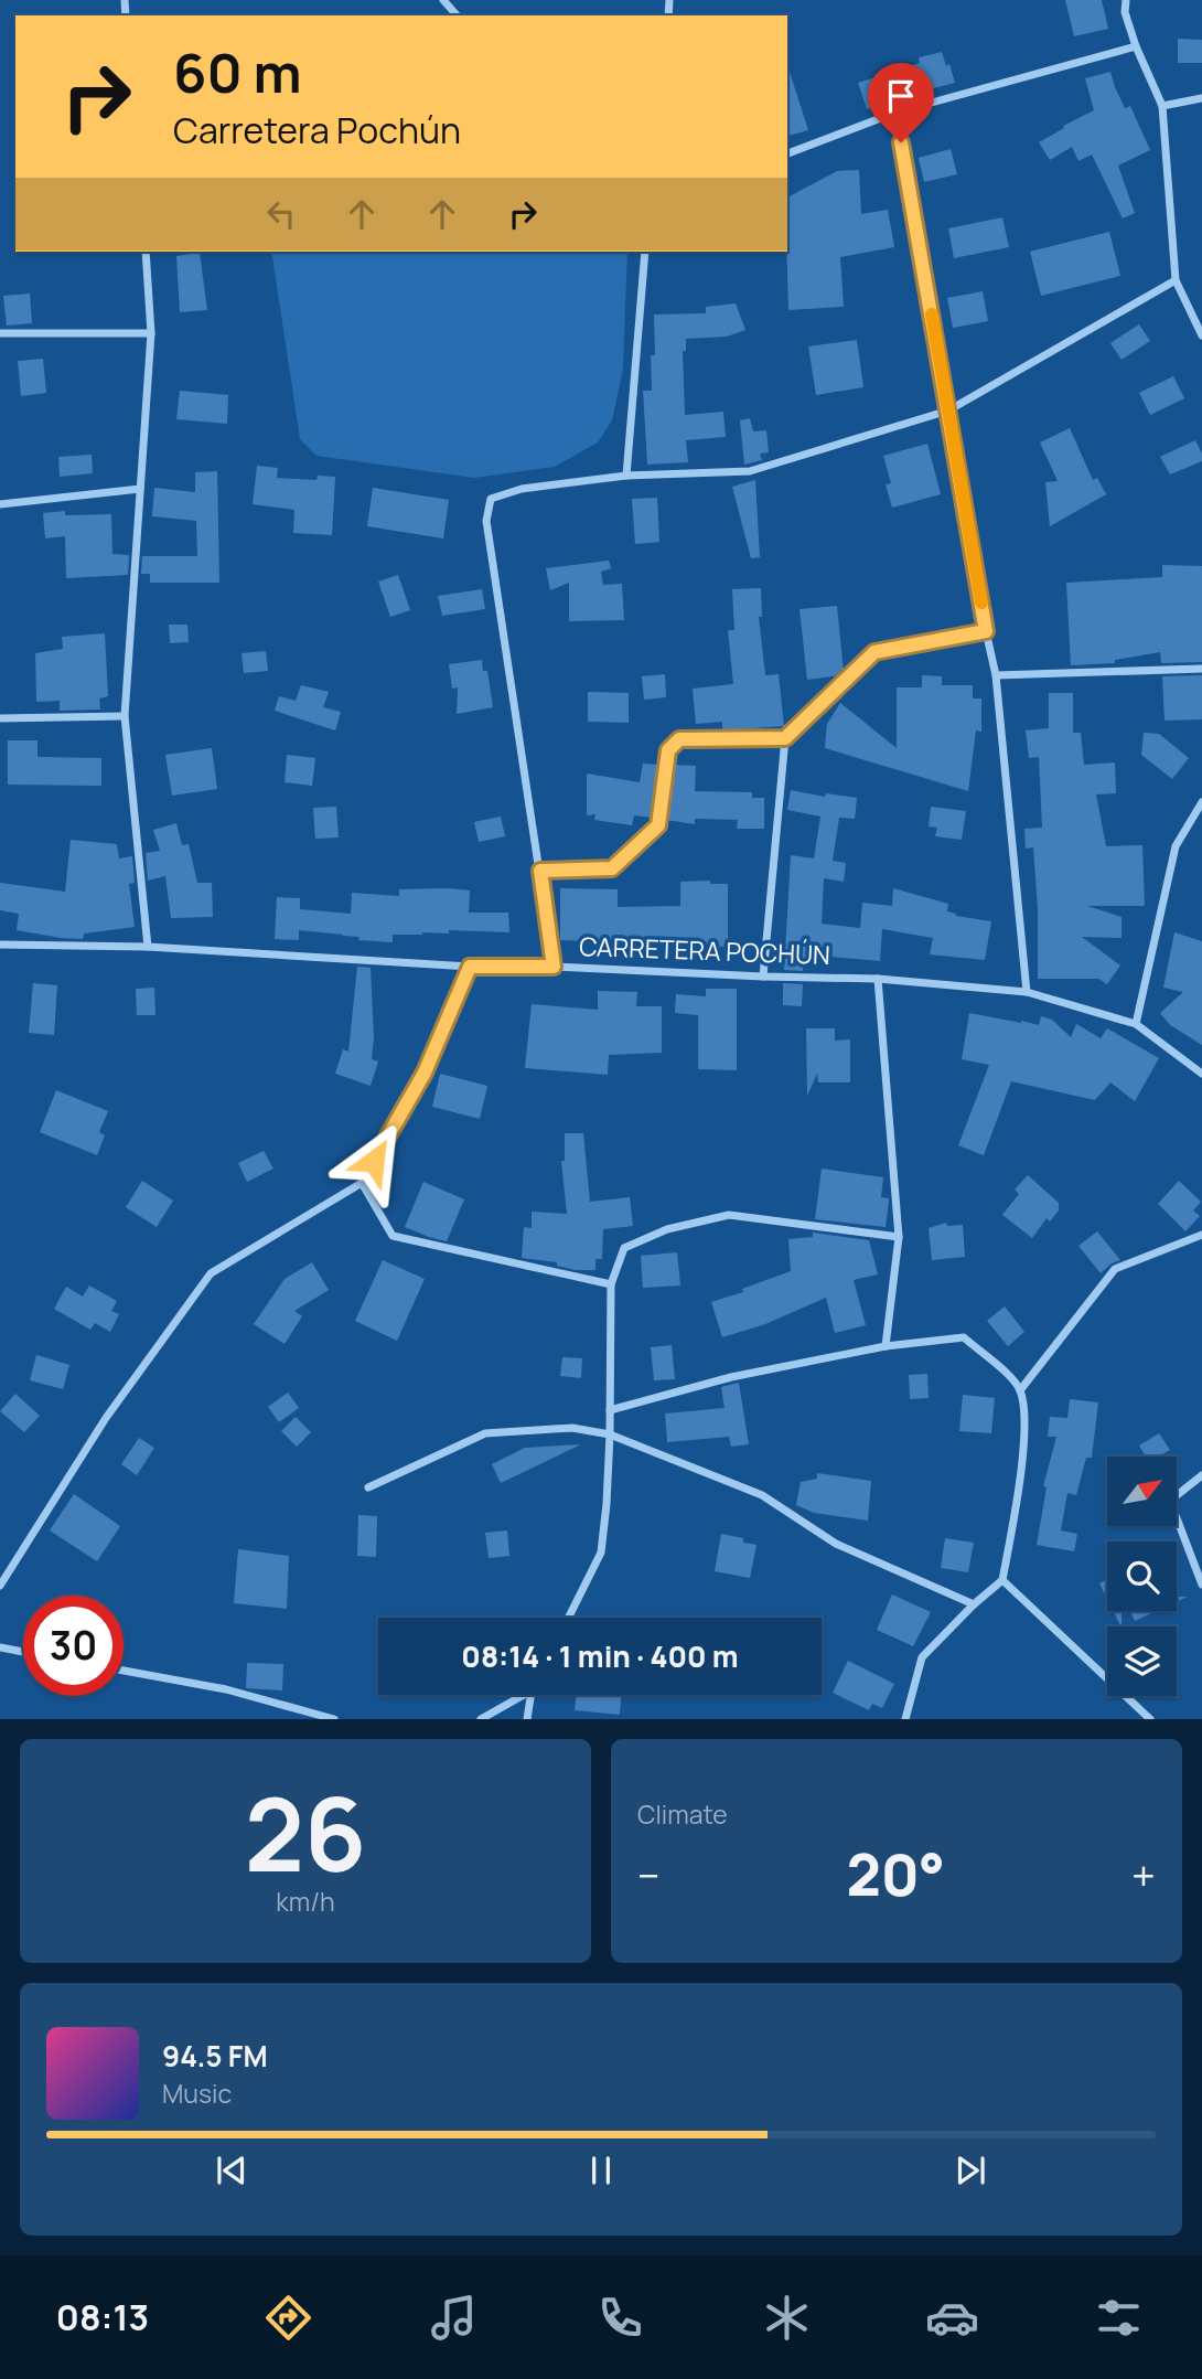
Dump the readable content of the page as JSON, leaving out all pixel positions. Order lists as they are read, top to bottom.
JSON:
{
  "streets": {
    "street": ["CARRETERA POCHÚN"]
  },
  "north": "top right",
  "page": {
    "turn": ["60 m", "Carretera Pochún"],
    "limit": "30",
    "trip": "08:14 · 1 min · 400 m",
    "tile": [
      ["26", "km/h"],
      "Climate"
    ],
    "heat": ["−", "20°", "+"],
    "song": ["94.5 FM", "Music"],
    "tabs": "08:13"
  }
}
